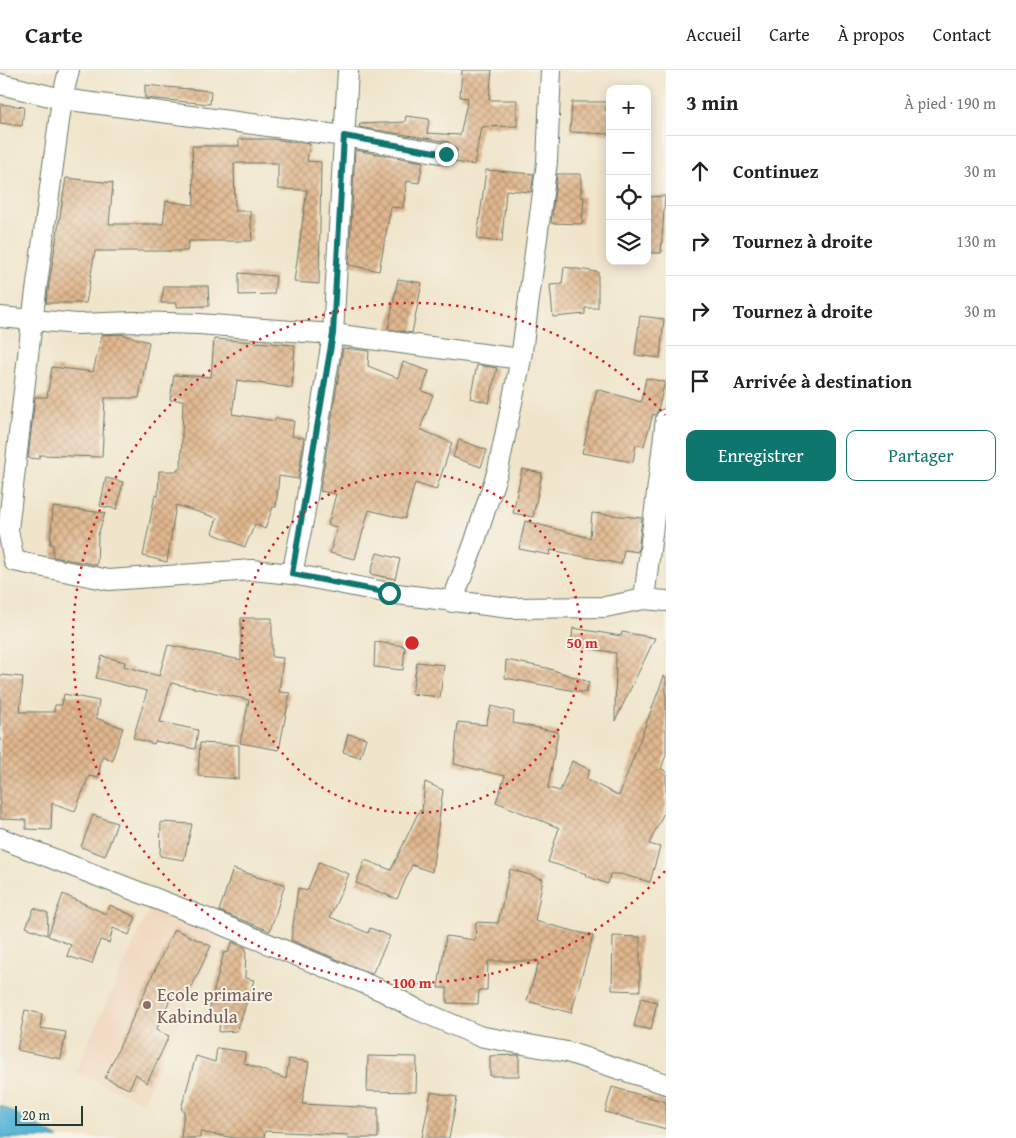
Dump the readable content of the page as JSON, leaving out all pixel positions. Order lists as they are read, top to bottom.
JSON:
{
  "places": ["Ecole primaire Kabindula"],
  "scale_bar": "20 m",
  "page": {
    "header": "Carte",
    "nav": [
      "Accueil",
      "Carte",
      "À propos",
      "Contact"
    ],
    "heading": ["3 min", "À pied · 190 m"],
    "map_buttons": ["+", "−"],
    "list": [
      ["Continuez", "30 m"],
      ["Tournez à droite", "130 m"],
      ["Tournez à droite", "30 m"],
      "Arrivée à destination"
    ],
    "buttons": ["Enregistrer", "Partager"],
    "scale": "20 m"
  },
  "rings": ["50 m", "100 m"]
}
